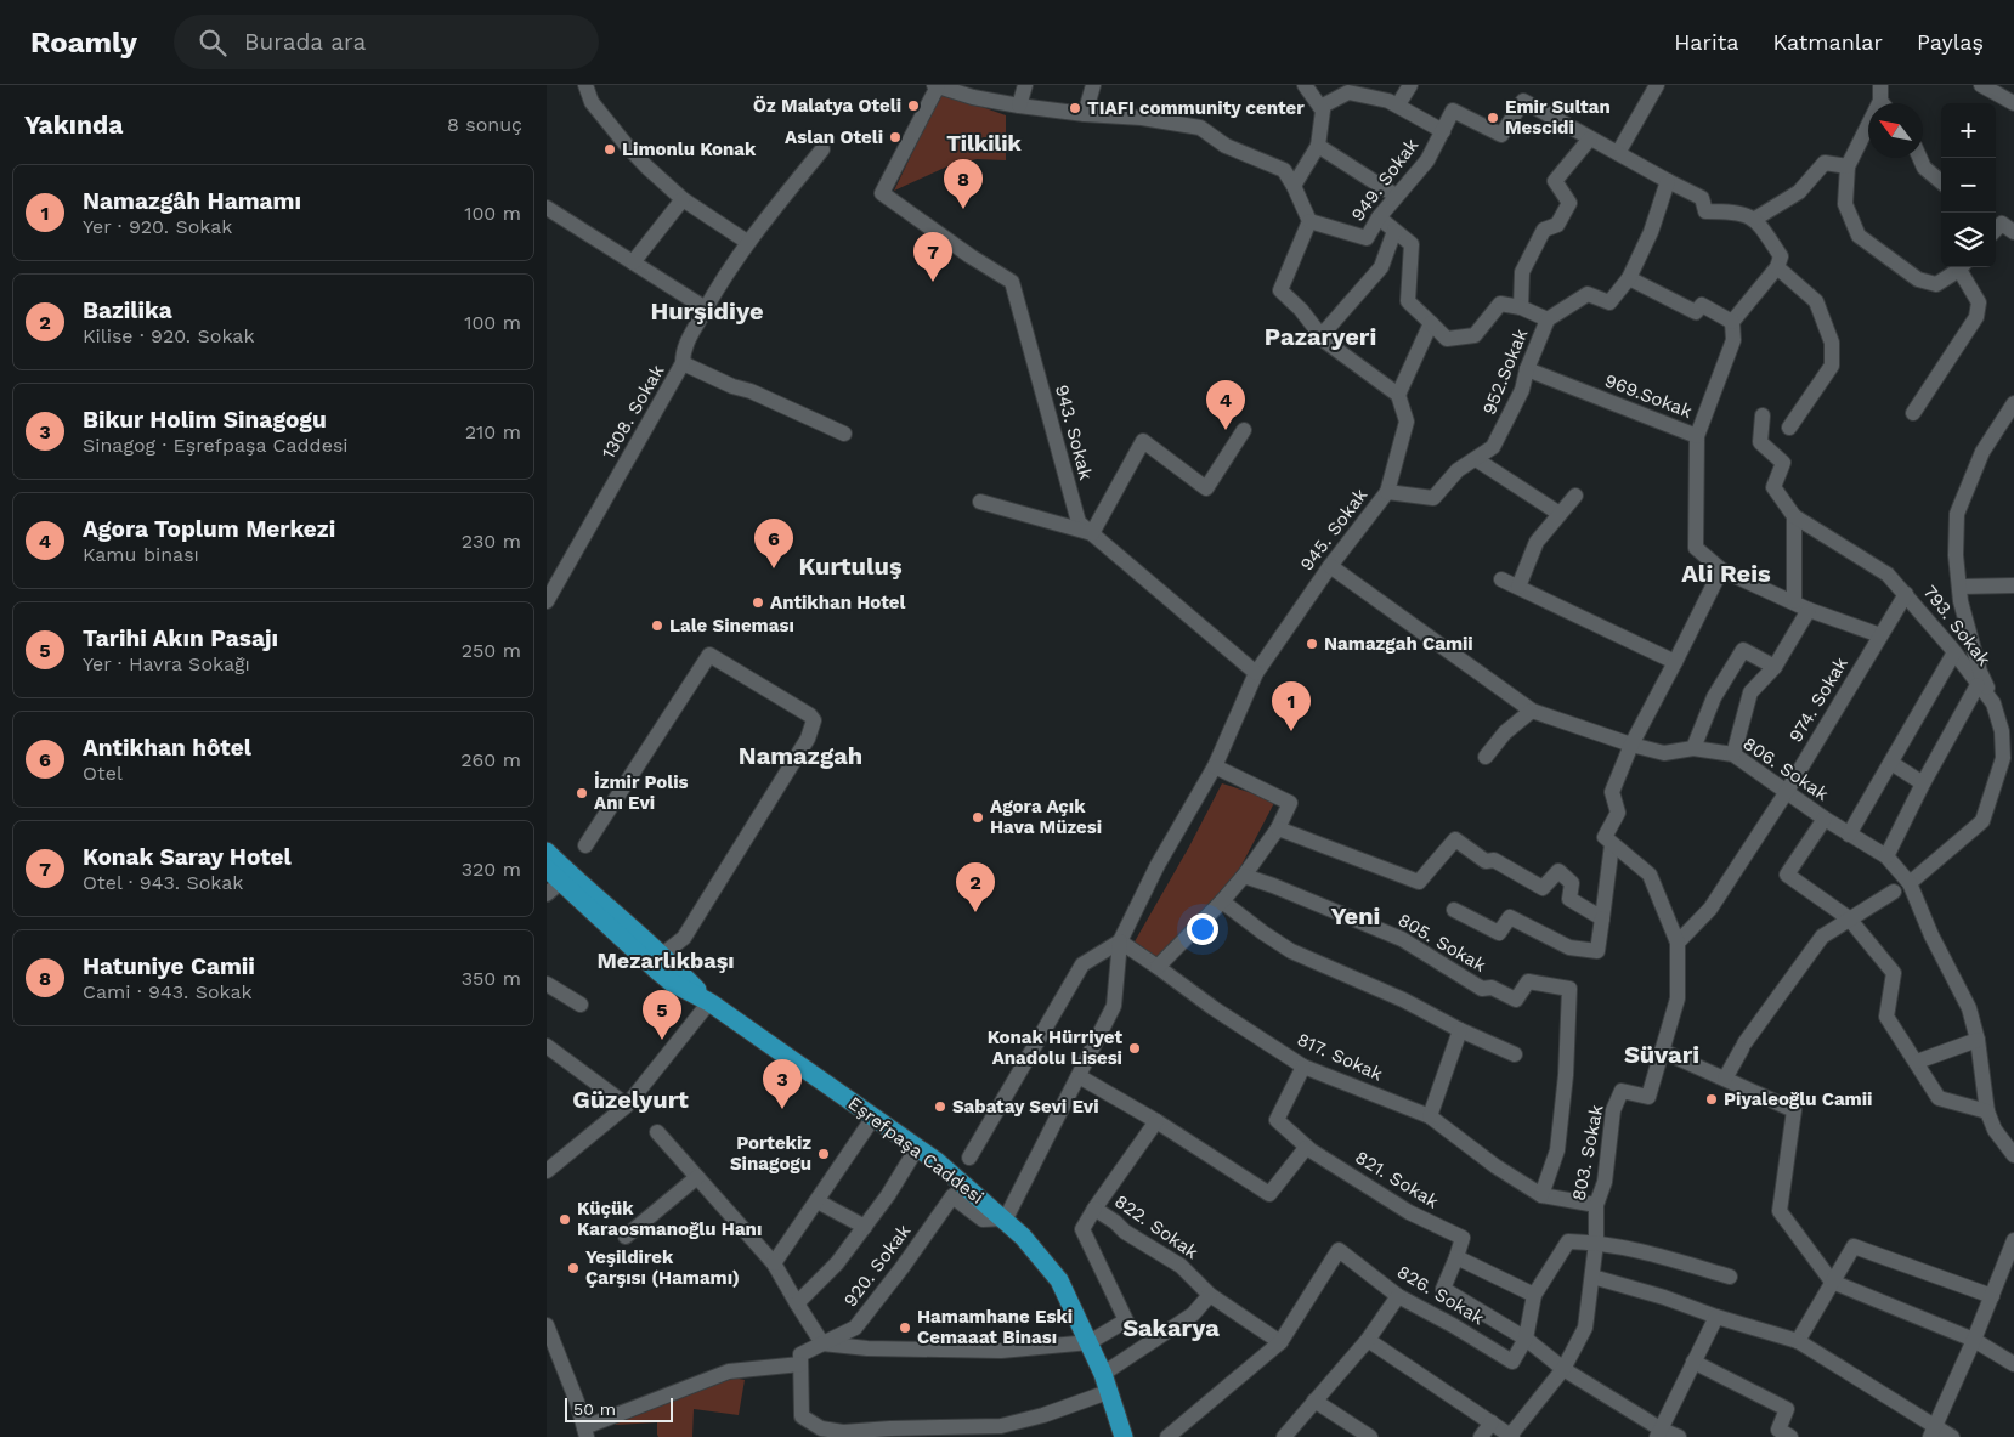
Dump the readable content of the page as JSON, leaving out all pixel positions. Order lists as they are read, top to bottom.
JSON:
{
  "streets": {
    "main road": ["Eşrefpaşa Caddesi"],
    "street": [
      "949. Sokak",
      "952.Sokak",
      "969.Sokak",
      "1308. Sokak",
      "943. Sokak",
      "945. Sokak",
      "793. Sokak",
      "974. Sokak",
      "806. Sokak",
      "805. Sokak",
      "817. Sokak",
      "803. Sokak",
      "821. Sokak",
      "822. Sokak",
      "920. Sokak",
      "826. Sokak"
    ]
  },
  "crossings": [
    ["949. Sokak", "952.Sokak"],
    ["952.Sokak", "969.Sokak"],
    ["952.Sokak", "945. Sokak"],
    ["969.Sokak", "974. Sokak"],
    ["943. Sokak", "945. Sokak"],
    ["945. Sokak", "806. Sokak"],
    ["793. Sokak", "974. Sokak"],
    ["793. Sokak", "806. Sokak"],
    ["974. Sokak", "806. Sokak"],
    ["974. Sokak", "803. Sokak"],
    ["805. Sokak", "817. Sokak"],
    ["817. Sokak", "803. Sokak"],
    ["817. Sokak", "821. Sokak"],
    ["Eşrefpaşa Caddesi", "920. Sokak"],
    ["803. Sokak", "826. Sokak"],
    ["822. Sokak", "826. Sokak"]
  ],
  "districts": [
    "Tilkilik",
    "Hurşidiye",
    "Pazaryeri",
    "Kurtuluş",
    "Ali Reis",
    "Namazgah",
    "Yeni",
    "Mezarlıkbaşı",
    "Süvari",
    "Güzelyurt",
    "Sakarya"
  ],
  "places": [
    "Öz Malatya Oteli",
    "TIAFI community center",
    "Emir Sultan Mescidi",
    "Aslan Oteli",
    "Limonlu Konak",
    "Antikhan Hotel",
    "Lale Sineması",
    "Namazgah Camii",
    "İzmir Polis Anı Evi",
    "Agora Açık Hava Müzesi",
    "Konak Hürriyet Anadolu Lisesi",
    "Piyaleoğlu Camii",
    "Sabatay Sevi Evi",
    "Portekiz Sinagogu",
    "Küçük Karaosmanoğlu Hanı",
    "Yeşildirek Çarşısı (Hamamı)",
    "Hamamhane Eski Cemaaat Binası"
  ],
  "scale_bar": "50 m",
  "north": "top left",
  "page": {
    "header": "Roamly",
    "search": "Burada ara",
    "nav": ["Harita", "Katmanlar", "Paylaş"],
    "heading": ["Yakında", "8 sonuç"],
    "map_buttons": ["+", "−"],
    "pins": [
      "8",
      "7",
      "4",
      "6",
      "1",
      "2",
      "5",
      "3"
    ],
    "list": [
      {
        "mark": "1",
        "name": "Namazgâh Hamamı",
        "note": "Yer · 920. Sokak",
        "value": "100 m"
      },
      {
        "mark": "2",
        "name": "Bazilika",
        "note": "Kilise · 920. Sokak",
        "value": "100 m"
      },
      {
        "mark": "3",
        "name": "Bikur Holim Sinagogu",
        "note": "Sinagog · Eşrefpaşa Caddesi",
        "value": "210 m"
      },
      {
        "mark": "4",
        "name": "Agora Toplum Merkezi",
        "note": "Kamu binası",
        "value": "230 m"
      },
      {
        "mark": "5",
        "name": "Tarihi Akın Pasajı",
        "note": "Yer · Havra Sokağı",
        "value": "250 m"
      },
      {
        "mark": "6",
        "name": "Antikhan hôtel",
        "note": "Otel",
        "value": "260 m"
      },
      {
        "mark": "7",
        "name": "Konak Saray Hotel",
        "note": "Otel · 943. Sokak",
        "value": "320 m"
      },
      {
        "mark": "8",
        "name": "Hatuniye Camii",
        "note": "Cami · 943. Sokak",
        "value": "350 m"
      }
    ],
    "scale": "50 m"
  }
}
